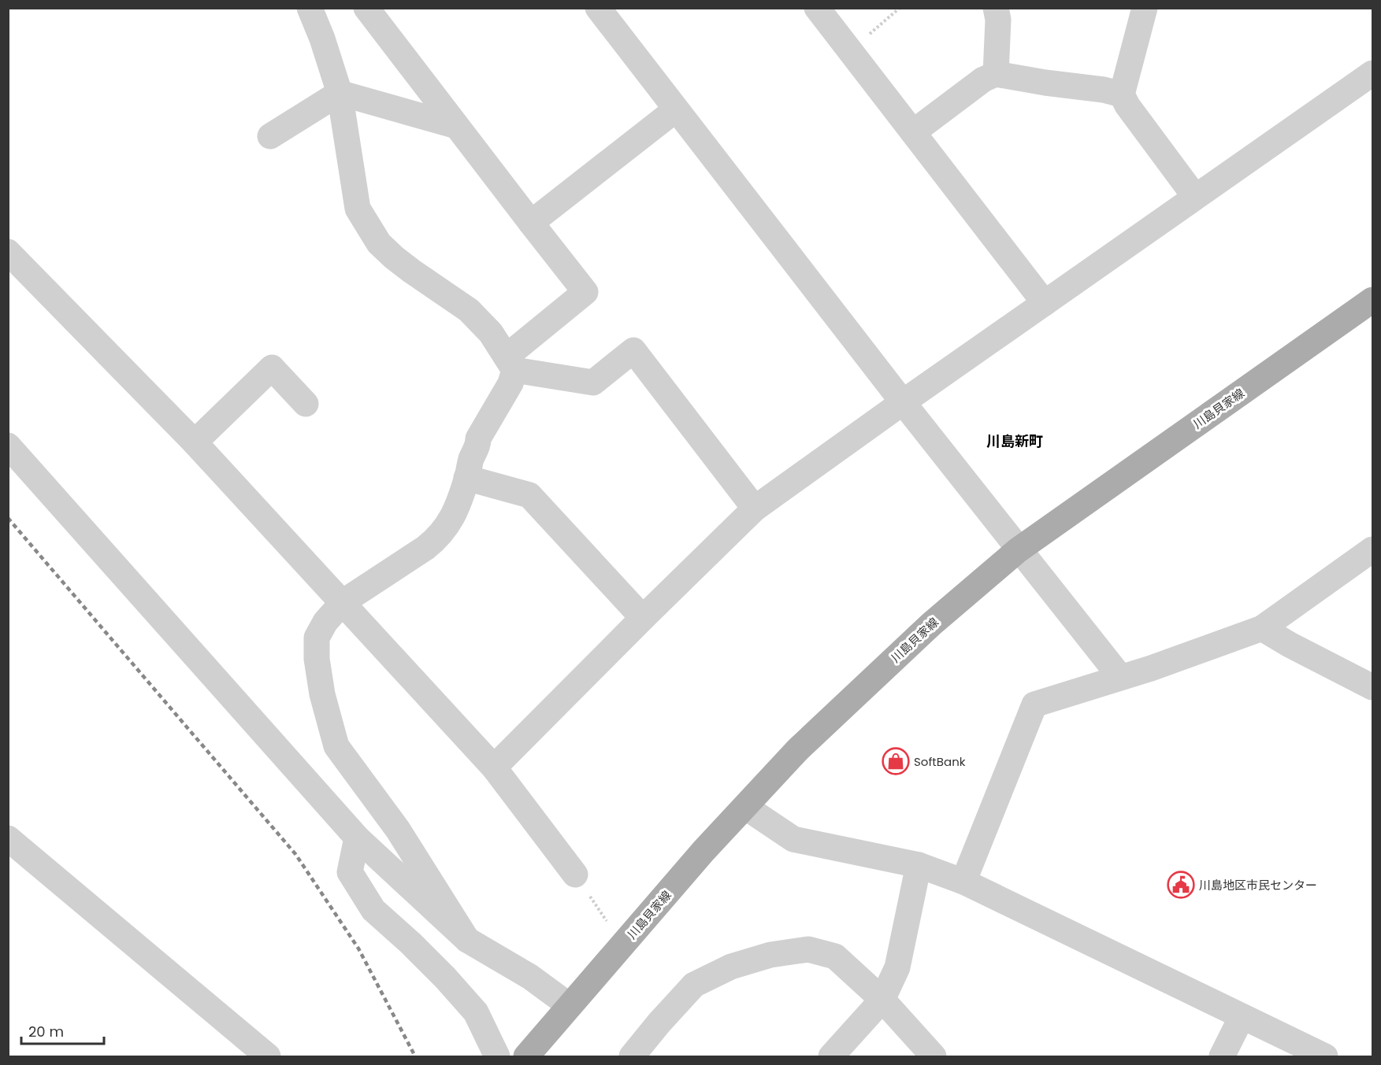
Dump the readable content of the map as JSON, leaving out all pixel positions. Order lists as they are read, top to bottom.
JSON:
{
  "streets": {
    "main road": ["川島貝家線"]
  },
  "districts": ["川島新町"],
  "places": {
    "shop": ["SoftBank"],
    "public building": ["川島地区市民センター"]
  },
  "scale_bar": "20 m"
}
